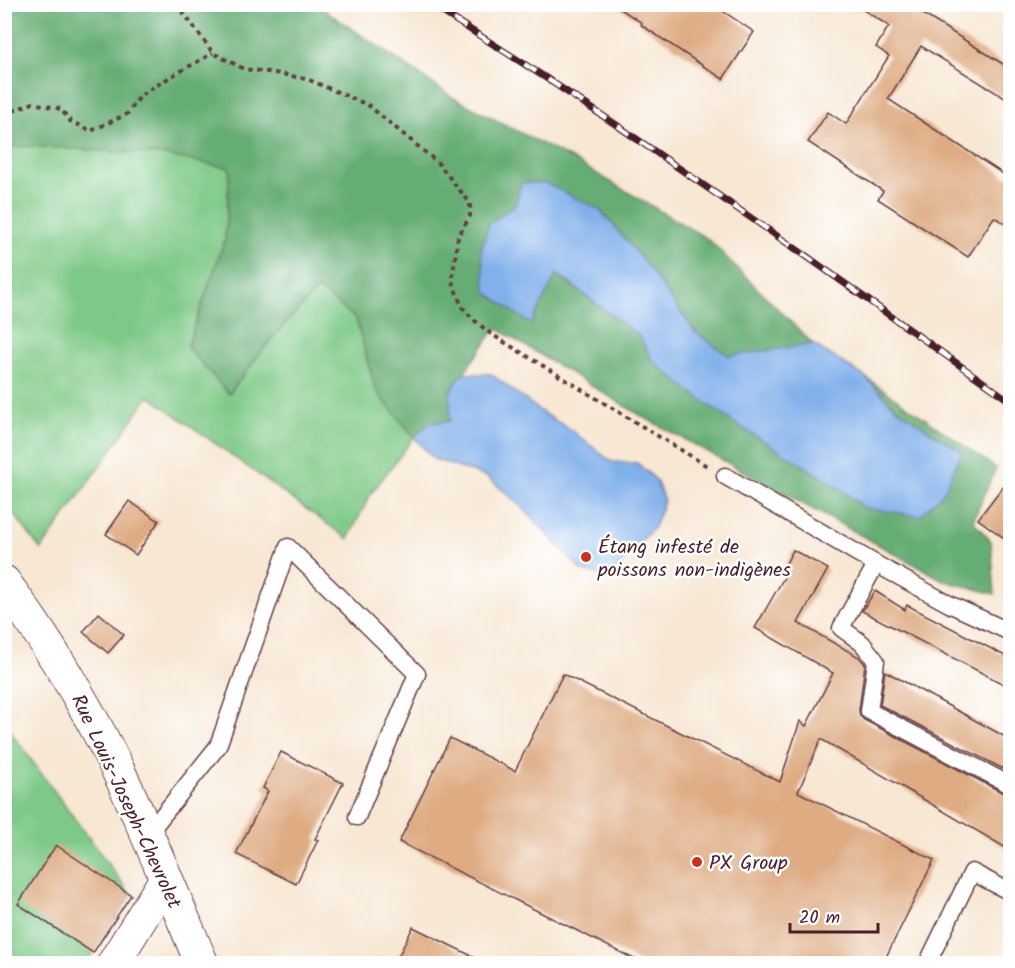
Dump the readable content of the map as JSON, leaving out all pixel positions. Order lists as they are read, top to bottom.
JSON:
{
  "streets": {
    "main road": ["Rue Louis-Joseph-Chevrolet"]
  },
  "places": ["Étang infesté de poissons non-indigènes", "PX Group"],
  "scale_bar": "20 m"
}
